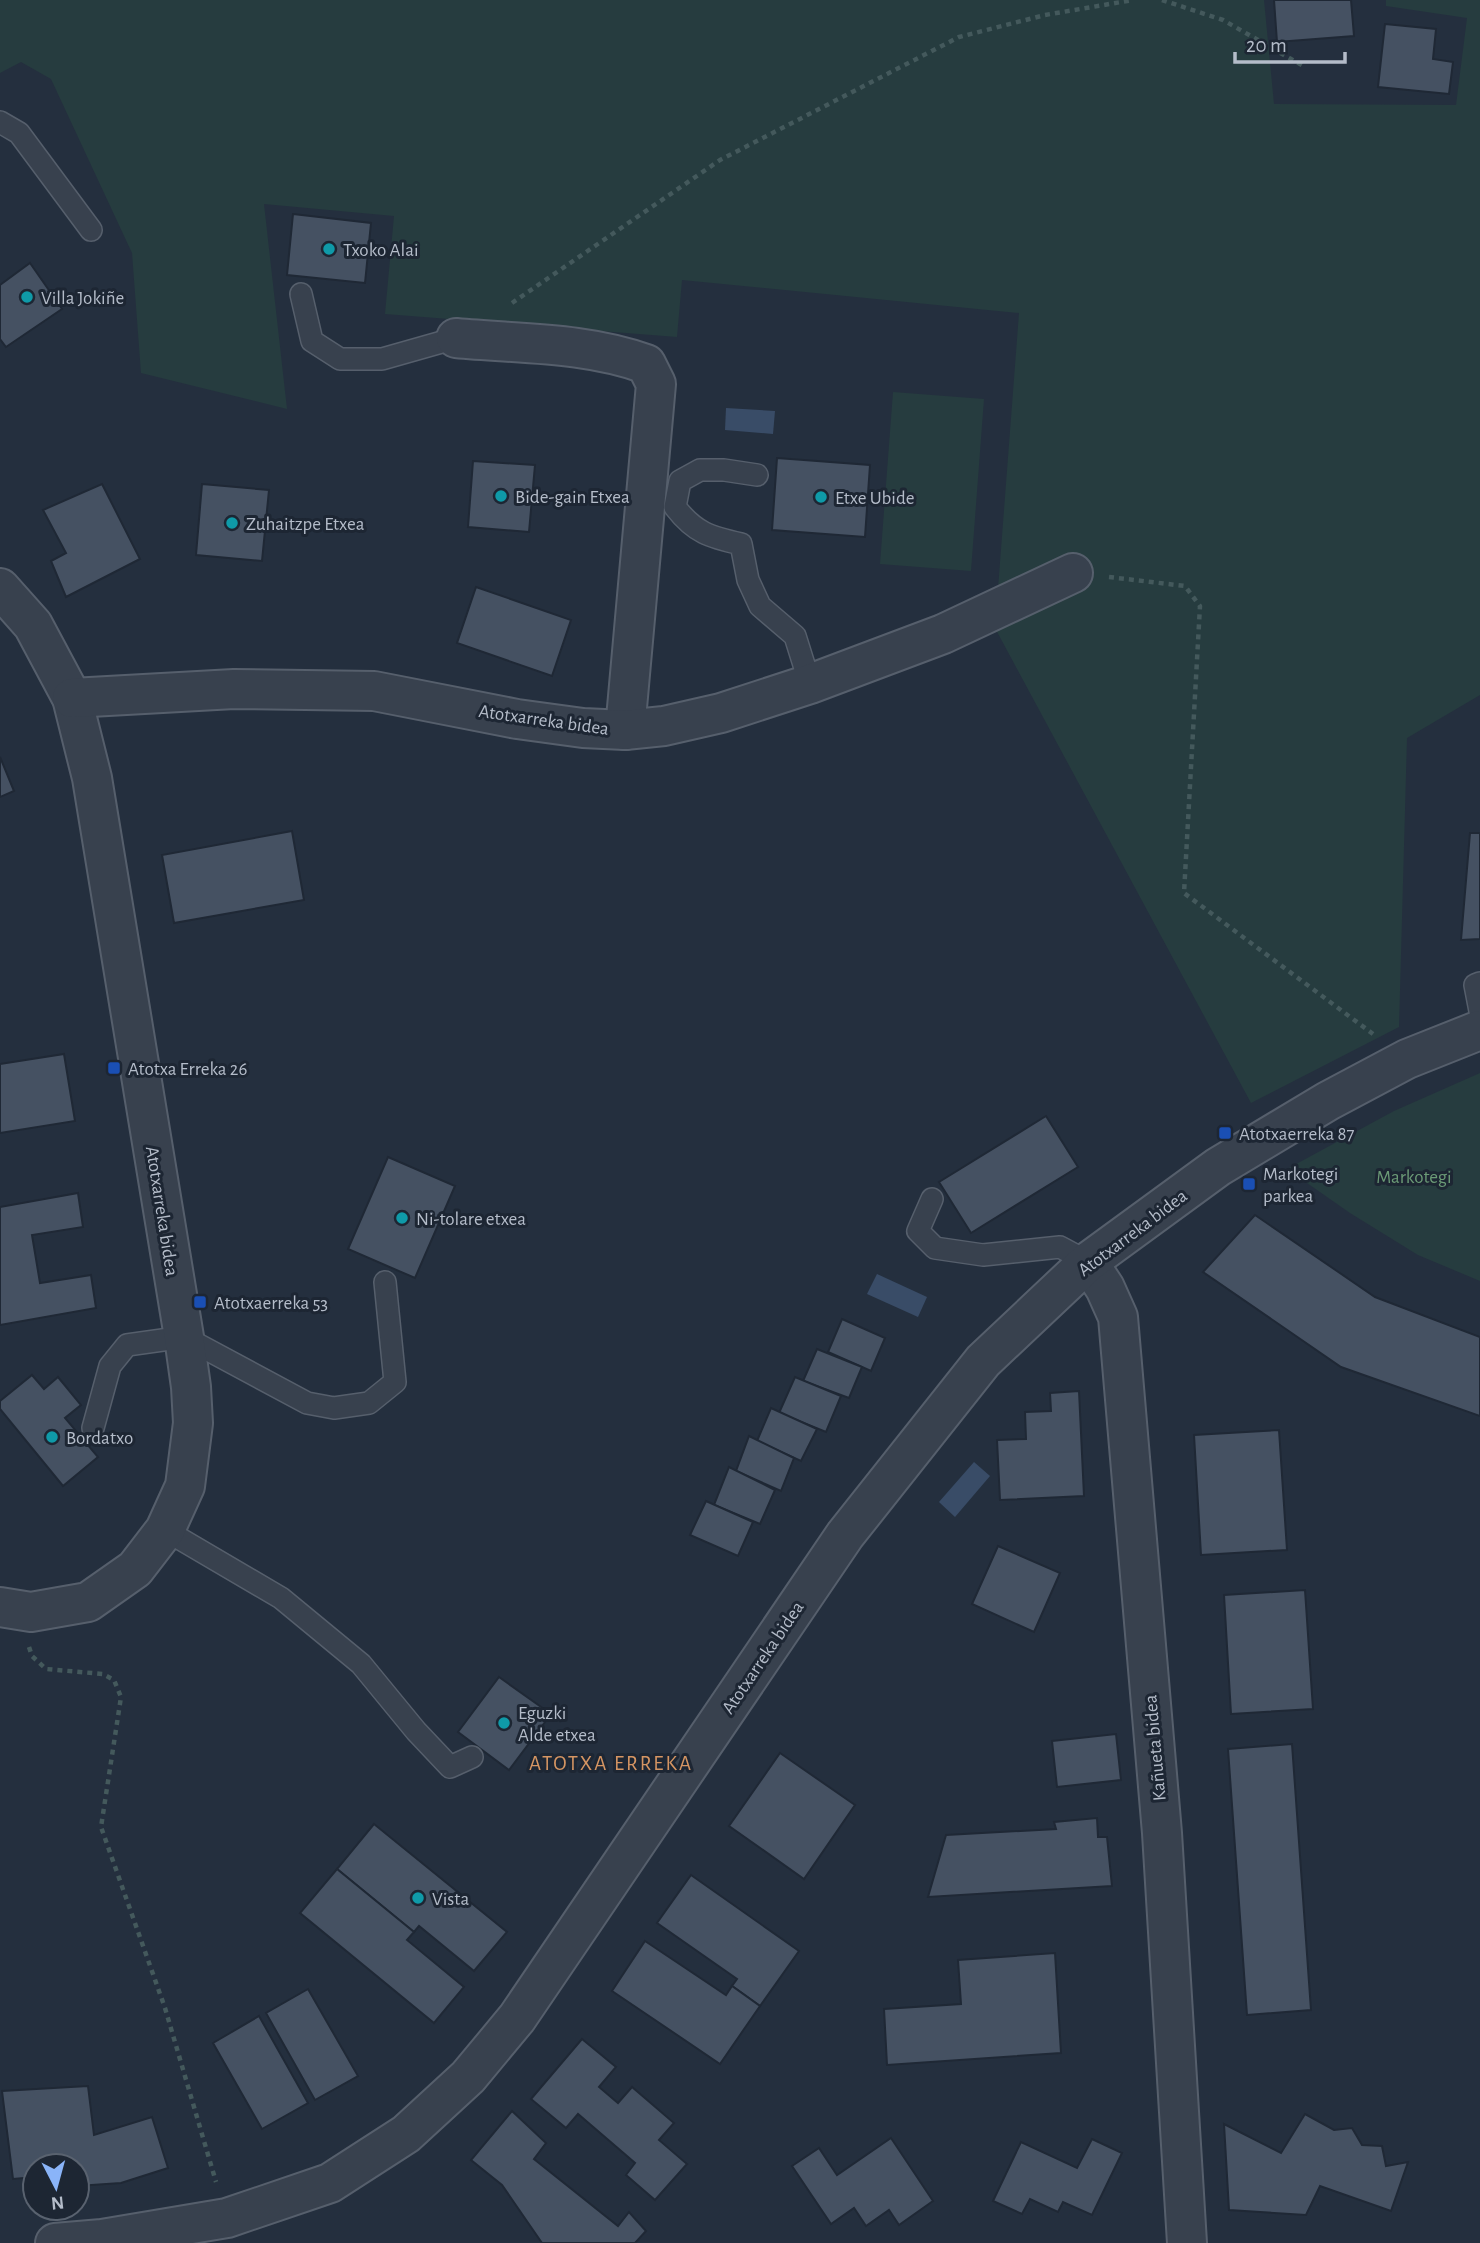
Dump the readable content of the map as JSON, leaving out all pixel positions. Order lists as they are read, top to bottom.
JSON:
{
  "streets": {
    "street": ["Atotxarreka bidea", "Kañueta bidea"]
  },
  "crossings": [
    ["Atotxarreka bidea", "Kañueta bidea"]
  ],
  "districts": ["ATOTXA ERREKA"],
  "parks": ["Markotegi"],
  "places": {
    "other": [
      "Txoko Alai",
      "Villa Jokiñe",
      "Bide-gain Etxea",
      "Etxe Ubide",
      "Zuhaitzpe Etxea",
      "Ni-tolare etxea",
      "Bordatxo",
      "Eguzki Alde etxea",
      "Vista"
    ],
    "transit": [
      "Atotxa Erreka 26",
      "Atotxaerreka 87",
      "Markotegi parkea",
      "Atotxaerreka 53"
    ]
  },
  "scale_bar": "20 m",
  "north": "bottom"
}
